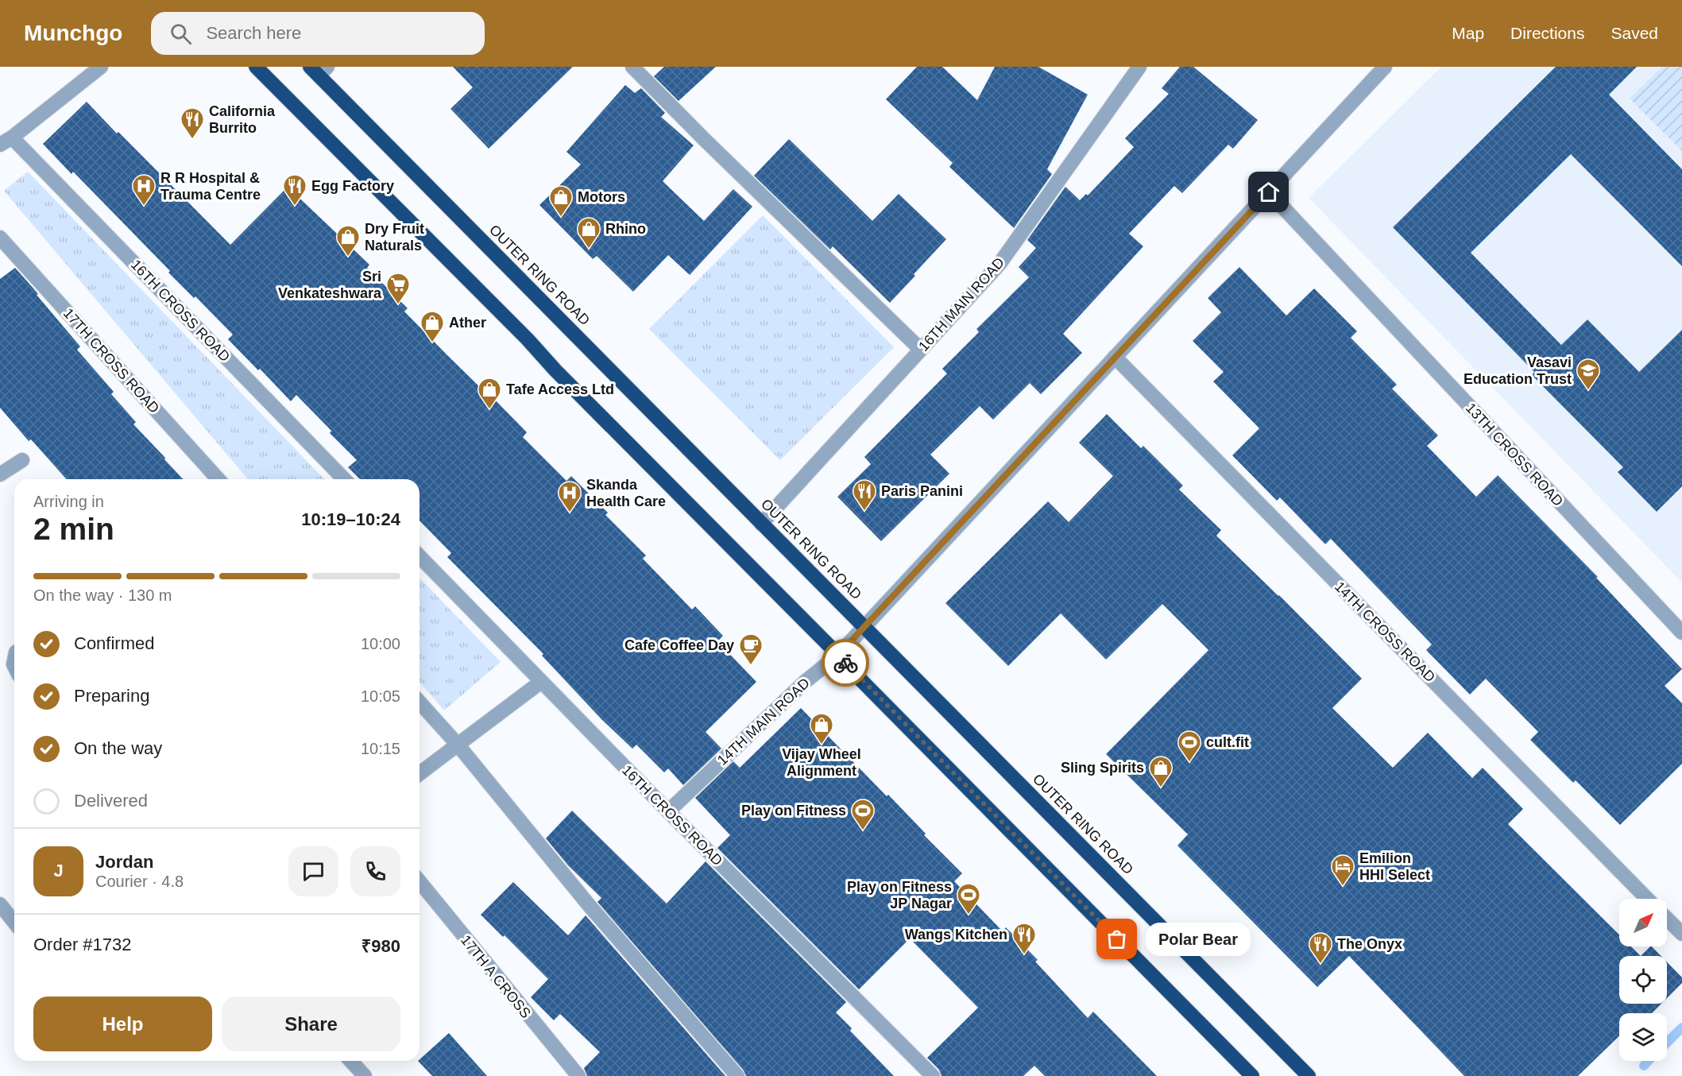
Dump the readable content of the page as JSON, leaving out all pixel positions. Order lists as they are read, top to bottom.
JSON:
{
  "streets": {
    "highway": ["OUTER RING ROAD"],
    "street": [
      "16TH MAIN ROAD",
      "16TH CROSS ROAD",
      "17TH CROSS ROAD",
      "13TH CROSS ROAD",
      "14TH CROSS ROAD",
      "14TH MAIN ROAD",
      "17TH A CROSS"
    ]
  },
  "crossings": [
    ["OUTER RING ROAD", "16TH MAIN ROAD"],
    ["OUTER RING ROAD", "14TH MAIN ROAD"],
    ["16TH CROSS ROAD", "14TH MAIN ROAD"],
    ["13TH CROSS ROAD", "14TH MAIN ROAD"],
    ["14TH CROSS ROAD", "14TH MAIN ROAD"]
  ],
  "places": {
    "restaurant": [
      "California Burrito",
      "Egg Factory",
      "Paris Panini",
      "Wangs Kitchen",
      "The Onyx"
    ],
    "hospital": ["R R Hospital & Trauma Centre", "Skanda Health Care"],
    "shop": [
      "Motors",
      "Rhino",
      "Dry Fruit Naturals",
      "Ather",
      "Tafe Access Ltd",
      "Vijay Wheel Alignment",
      "Sling Spirits"
    ],
    "supermarket": ["Sri Venkateshwara"],
    "school or university": ["Vasavi Education Trust"],
    "cafe": ["Cafe Coffee Day"],
    "sports": ["cult.fit", "Play on Fitness", "Play on Fitness JP Nagar"],
    "hotel": ["Emilion HHI Select"],
    "other": ["Polar Bear"]
  },
  "north": "top right",
  "page": {
    "header": "Munchgo",
    "search": "Search here",
    "nav": ["Map", "Directions", "Saved"],
    "heading": ["2 min", "Arriving in", "10:19–10:24"],
    "panel": [
      "Jordan",
      "Courier · 4.8",
      "Order #1732",
      "₹980"
    ],
    "bar": "On the way · 130 m",
    "list": [
      ["Confirmed", "10:00"],
      ["Preparing", "10:05"],
      ["On the way", "10:15"],
      "Delivered"
    ],
    "round": "J",
    "bubble": "Polar Bear",
    "buttons": ["Help", "Share"]
  }
}
